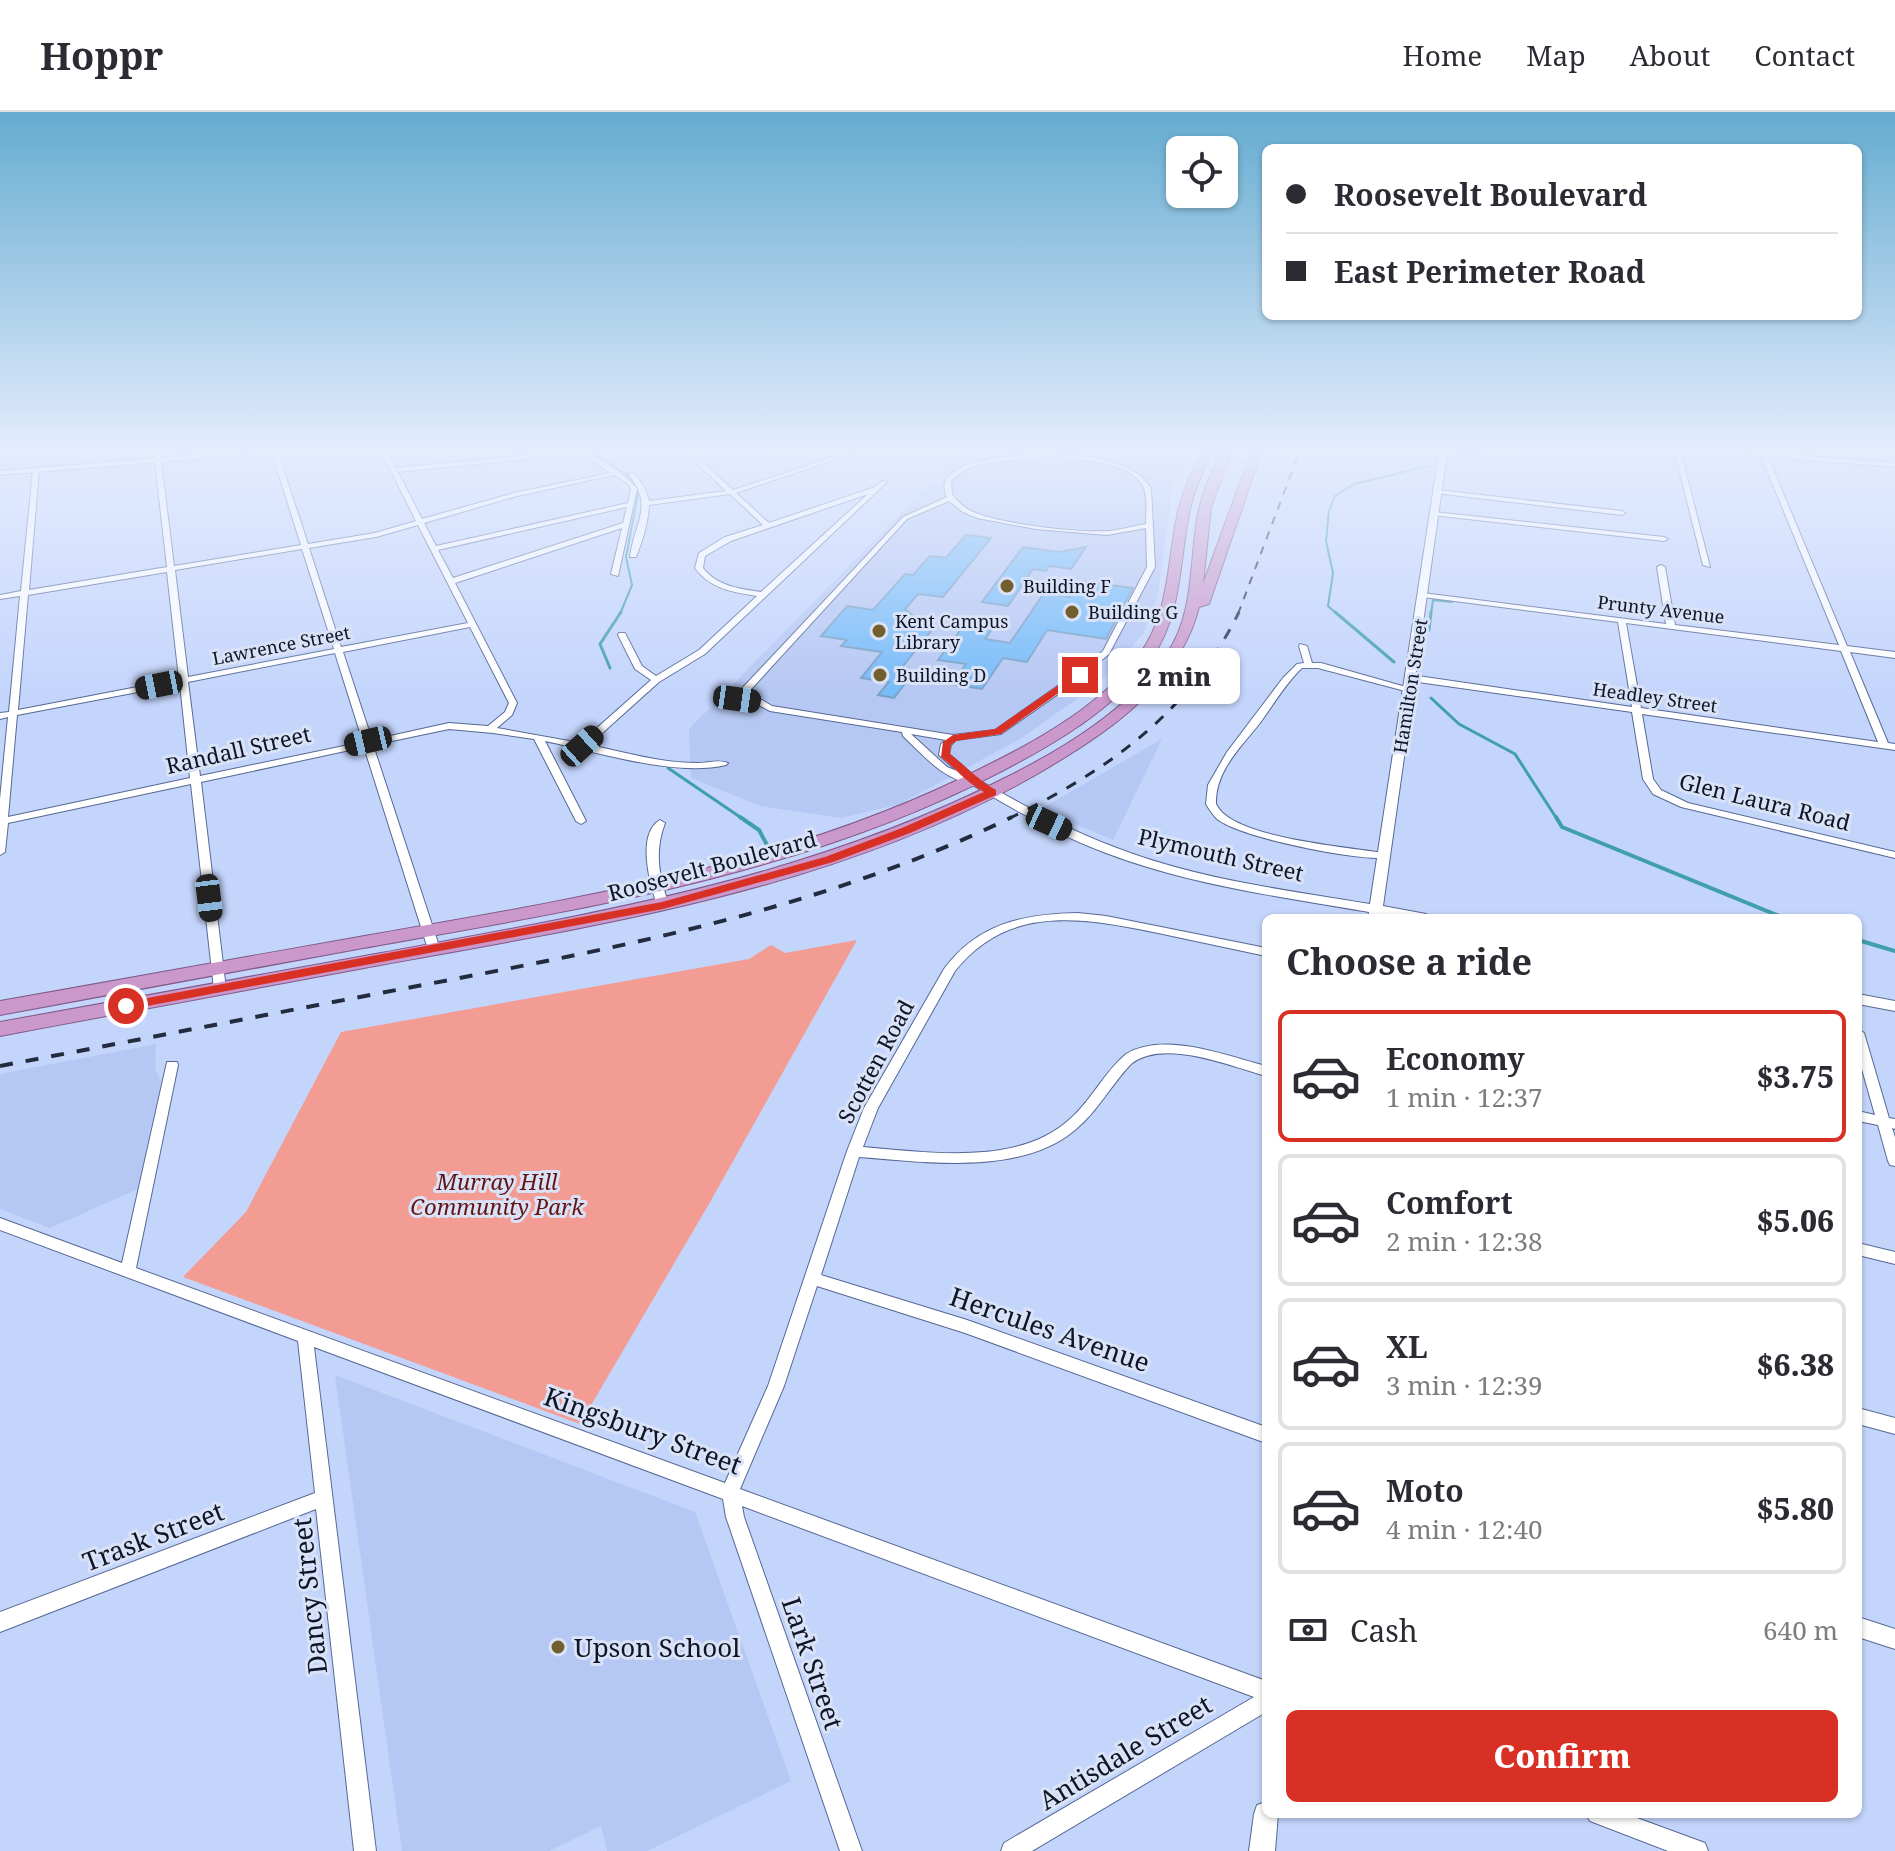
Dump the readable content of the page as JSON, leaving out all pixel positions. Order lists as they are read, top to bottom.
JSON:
{
  "streets": {
    "highway": ["Roosevelt Boulevard"],
    "street": [
      "Prunty Avenue",
      "Lawrence Street",
      "Hamilton Street",
      "Headley Street",
      "Randall Street",
      "Glen Laura Road",
      "Plymouth Street",
      "Scotten Road",
      "Hercules Avenue",
      "Kingsbury Street",
      "Trask Street",
      "Dancy Street",
      "Lark Street",
      "Antisdale Street"
    ]
  },
  "crossings": [
    ["Prunty Avenue", "Hamilton Street"],
    ["Prunty Avenue", "Glen Laura Road"],
    ["Hamilton Street", "Headley Street"],
    ["Hamilton Street", "Plymouth Street"],
    ["Headley Street", "Glen Laura Road"],
    ["Plymouth Street", "Roosevelt Boulevard"],
    ["Scotten Road", "Hercules Avenue"],
    ["Scotten Road", "Kingsbury Street"],
    ["Scotten Road", "Lark Street"],
    ["Kingsbury Street", "Dancy Street"],
    ["Kingsbury Street", "Lark Street"],
    ["Trask Street", "Dancy Street"]
  ],
  "parks": ["Murray Hill Community Park"],
  "places": [
    "Building F",
    "Building G",
    "Kent Campus Library",
    "Building D",
    "Upson School"
  ],
  "page": {
    "header": "Hoppr",
    "nav": [
      "Home",
      "Map",
      "About",
      "Contact"
    ],
    "banner": ["Roosevelt Boulevard", "East Perimeter Road"],
    "bubble": "2 min",
    "heading": "Choose a ride",
    "list": [
      {
        "name": "Economy",
        "note": "1 min · 12:37",
        "value": "$3.75"
      },
      {
        "name": "Comfort",
        "note": "2 min · 12:38",
        "value": "$5.06"
      },
      {
        "name": "XL",
        "note": "3 min · 12:39",
        "value": "$6.38"
      },
      {
        "name": "Moto",
        "note": "4 min · 12:40",
        "value": "$5.80"
      }
    ],
    "pay": ["Cash", "640 m"],
    "buttons": "Confirm"
  }
}
